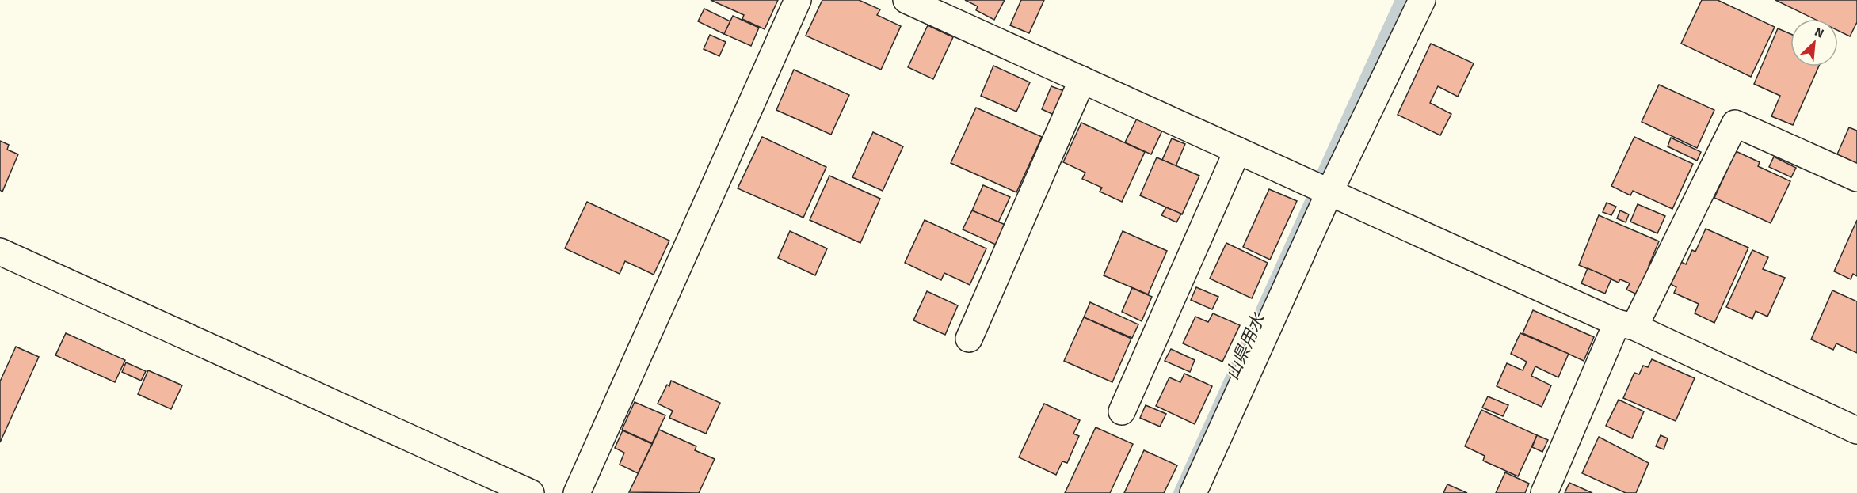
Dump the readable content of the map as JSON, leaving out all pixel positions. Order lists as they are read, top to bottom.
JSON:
{
  "water": ["山県用水"],
  "north": "top right"
}
